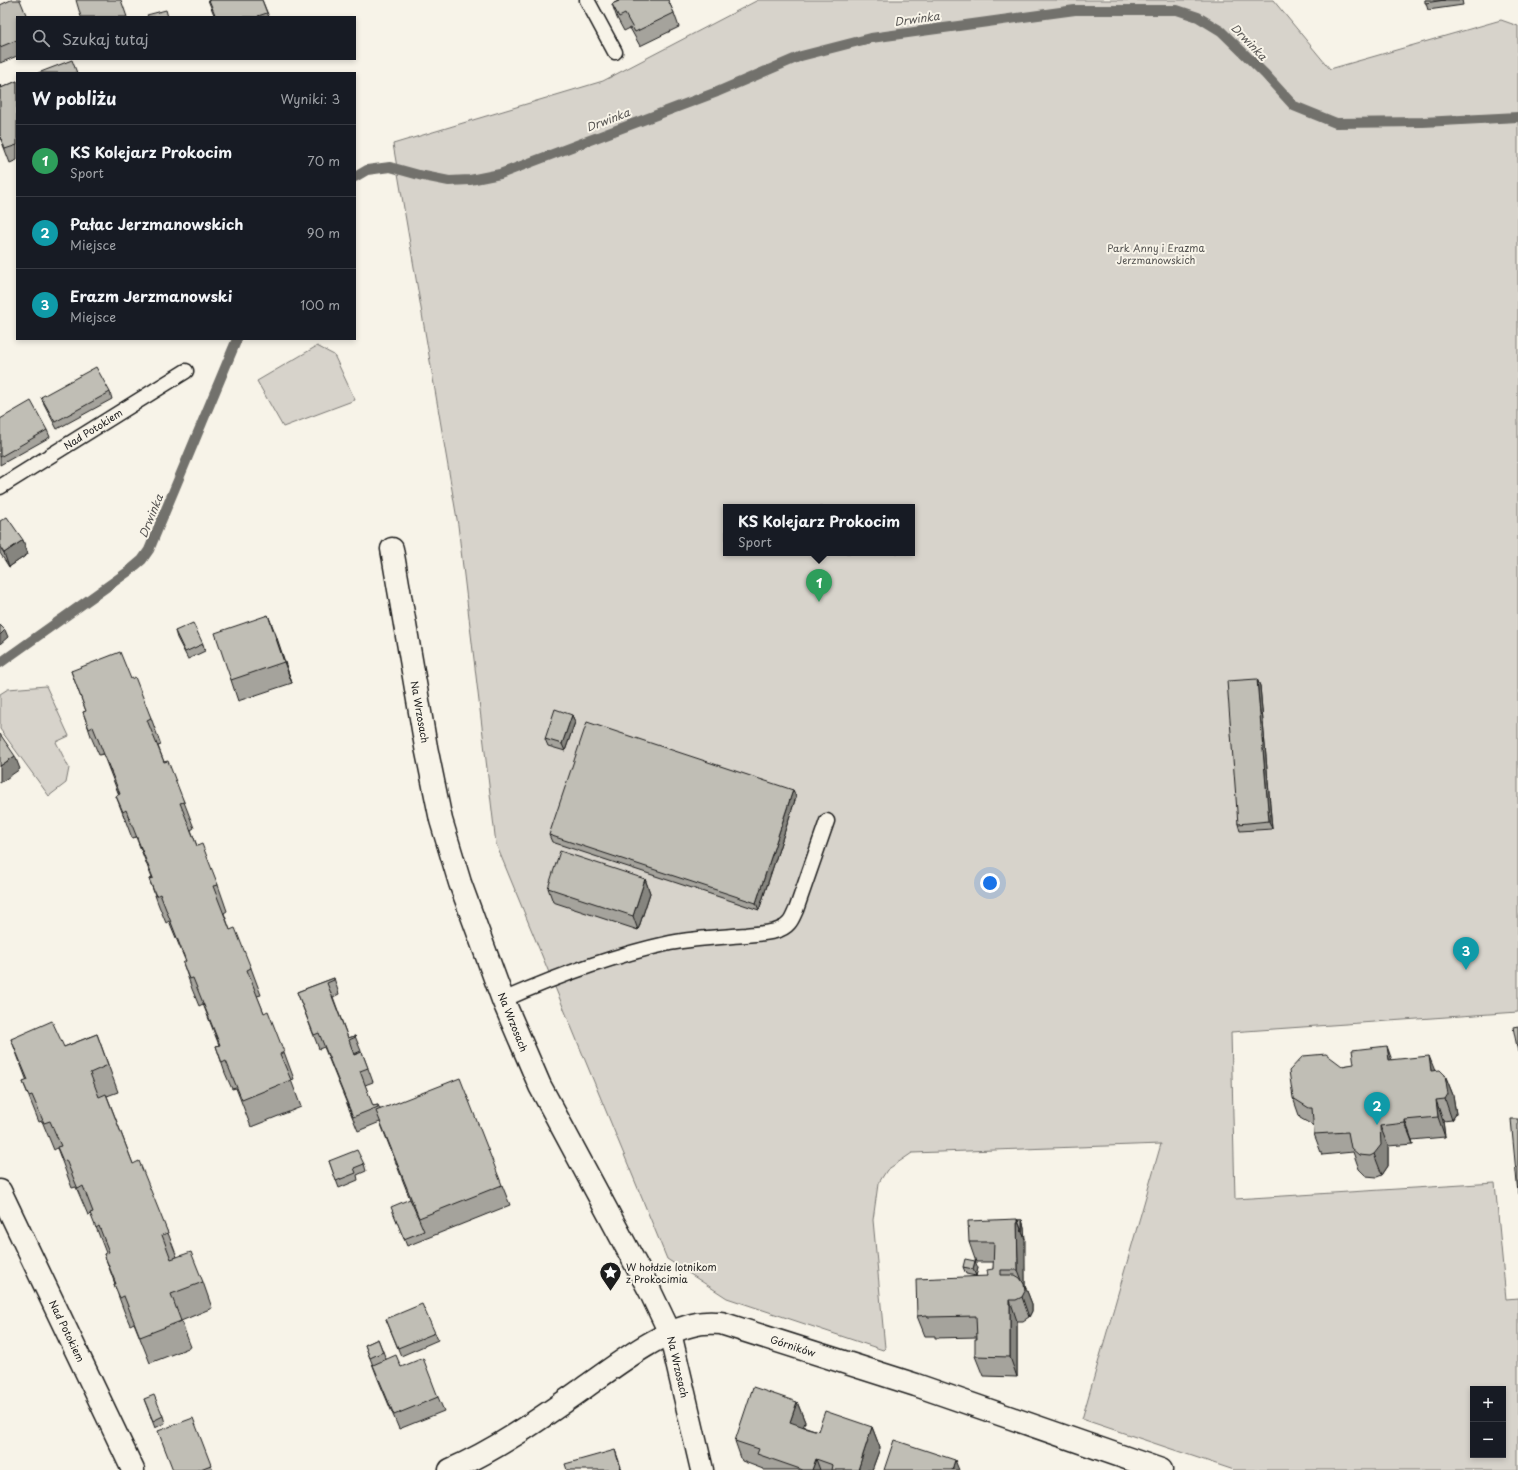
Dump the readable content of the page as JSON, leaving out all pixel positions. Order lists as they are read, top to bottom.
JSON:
{
  "streets": {
    "street": ["Nad Potokiem", "Na Wrzosach", "Górników"]
  },
  "crossings": [
    ["Na Wrzosach", "Górników"]
  ],
  "water": ["Drwinka"],
  "parks": ["Park Anny i Erazma Jerzmanowskich"],
  "places": {
    "place": ["W hołdzie lotnikom z Prokocimia"]
  },
  "page": {
    "search": "Szukaj tutaj",
    "heading": ["W pobliżu", "Wyniki: 3"],
    "list": [
      {
        "mark": "1",
        "name": "KS Kolejarz Prokocim",
        "note": "Sport",
        "value": "70 m"
      },
      {
        "mark": "2",
        "name": "Pałac Jerzmanowskich",
        "note": "Miejsce",
        "value": "90 m"
      },
      {
        "mark": "3",
        "name": "Erazm Jerzmanowski",
        "note": "Miejsce",
        "value": "100 m"
      }
    ],
    "popup": ["KS Kolejarz Prokocim", "Sport"],
    "pins": ["1", "3", "2"],
    "map_buttons": ["+", "−"]
  }
}
